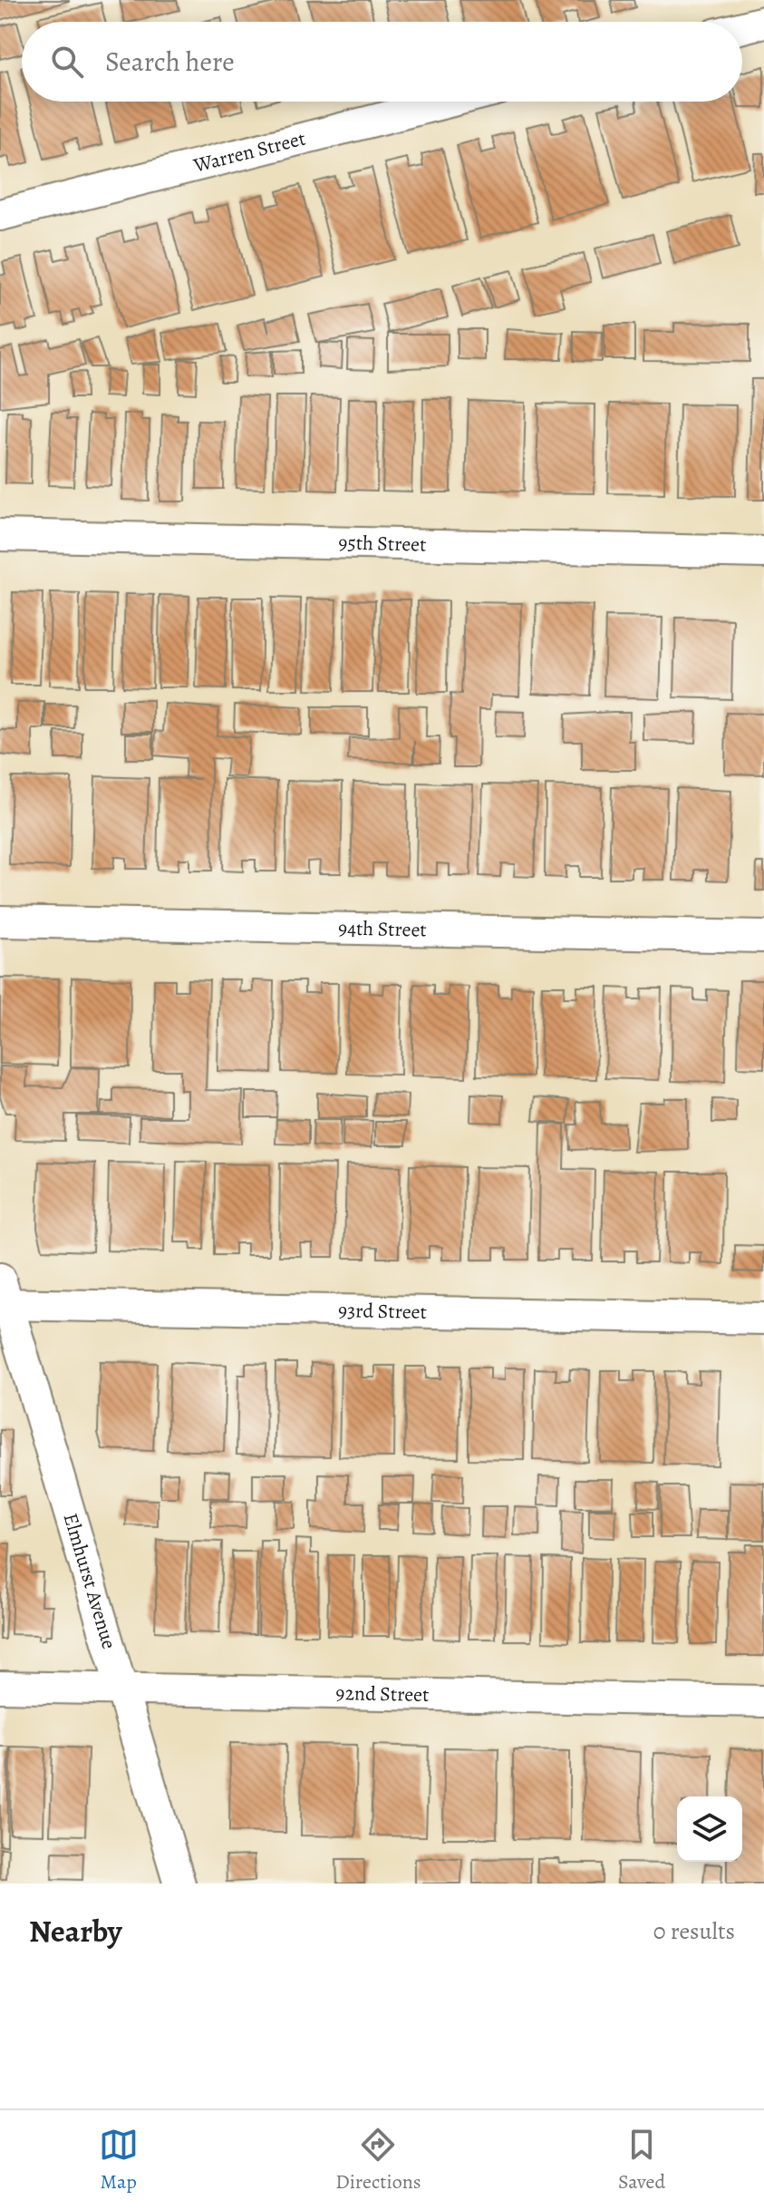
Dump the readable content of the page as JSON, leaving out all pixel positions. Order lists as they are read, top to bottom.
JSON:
{
  "streets": {
    "street": [
      "Warren Street",
      "95th Street",
      "94th Street",
      "93rd Street",
      "Elmhurst Avenue",
      "92nd Street"
    ]
  },
  "crossings": [
    ["93rd Street", "Elmhurst Avenue"],
    ["Elmhurst Avenue", "92nd Street"]
  ],
  "page": {
    "search": "Search here",
    "heading": ["Nearby", "0 results"],
    "nav": ["Map", "Directions", "Saved"]
  }
}
